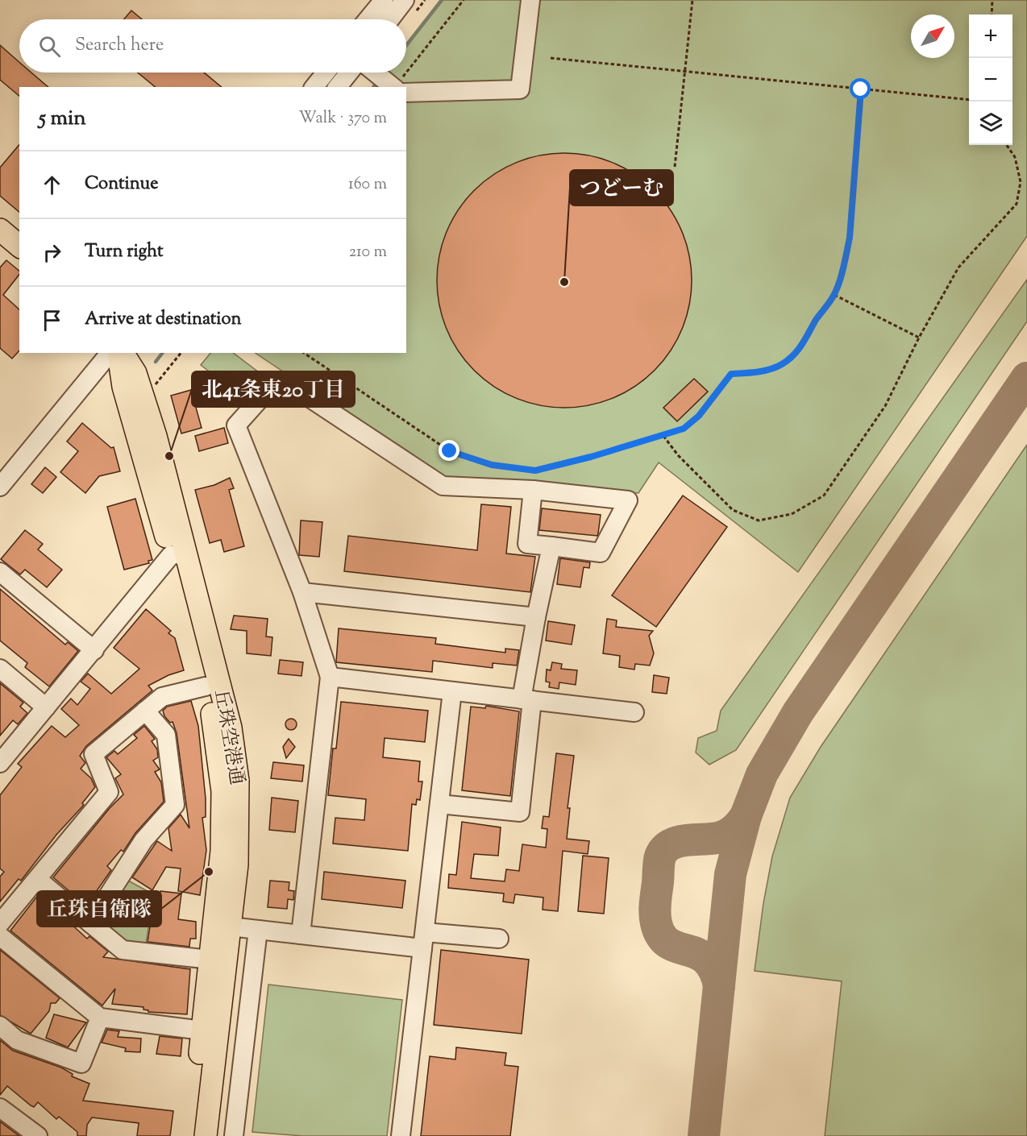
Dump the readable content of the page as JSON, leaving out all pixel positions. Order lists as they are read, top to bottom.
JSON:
{
  "streets": {
    "main road": ["丘珠空港通"]
  },
  "places": ["つどーむ", "北41条東20丁目", "丘珠自衛隊"],
  "north": "top right",
  "page": {
    "map_buttons": ["+", "−"],
    "search": "Search here",
    "heading": ["5 min", "Walk · 370 m"],
    "list": [
      ["Continue", "160 m"],
      ["Turn right", "210 m"],
      "Arrive at destination"
    ]
  }
}
